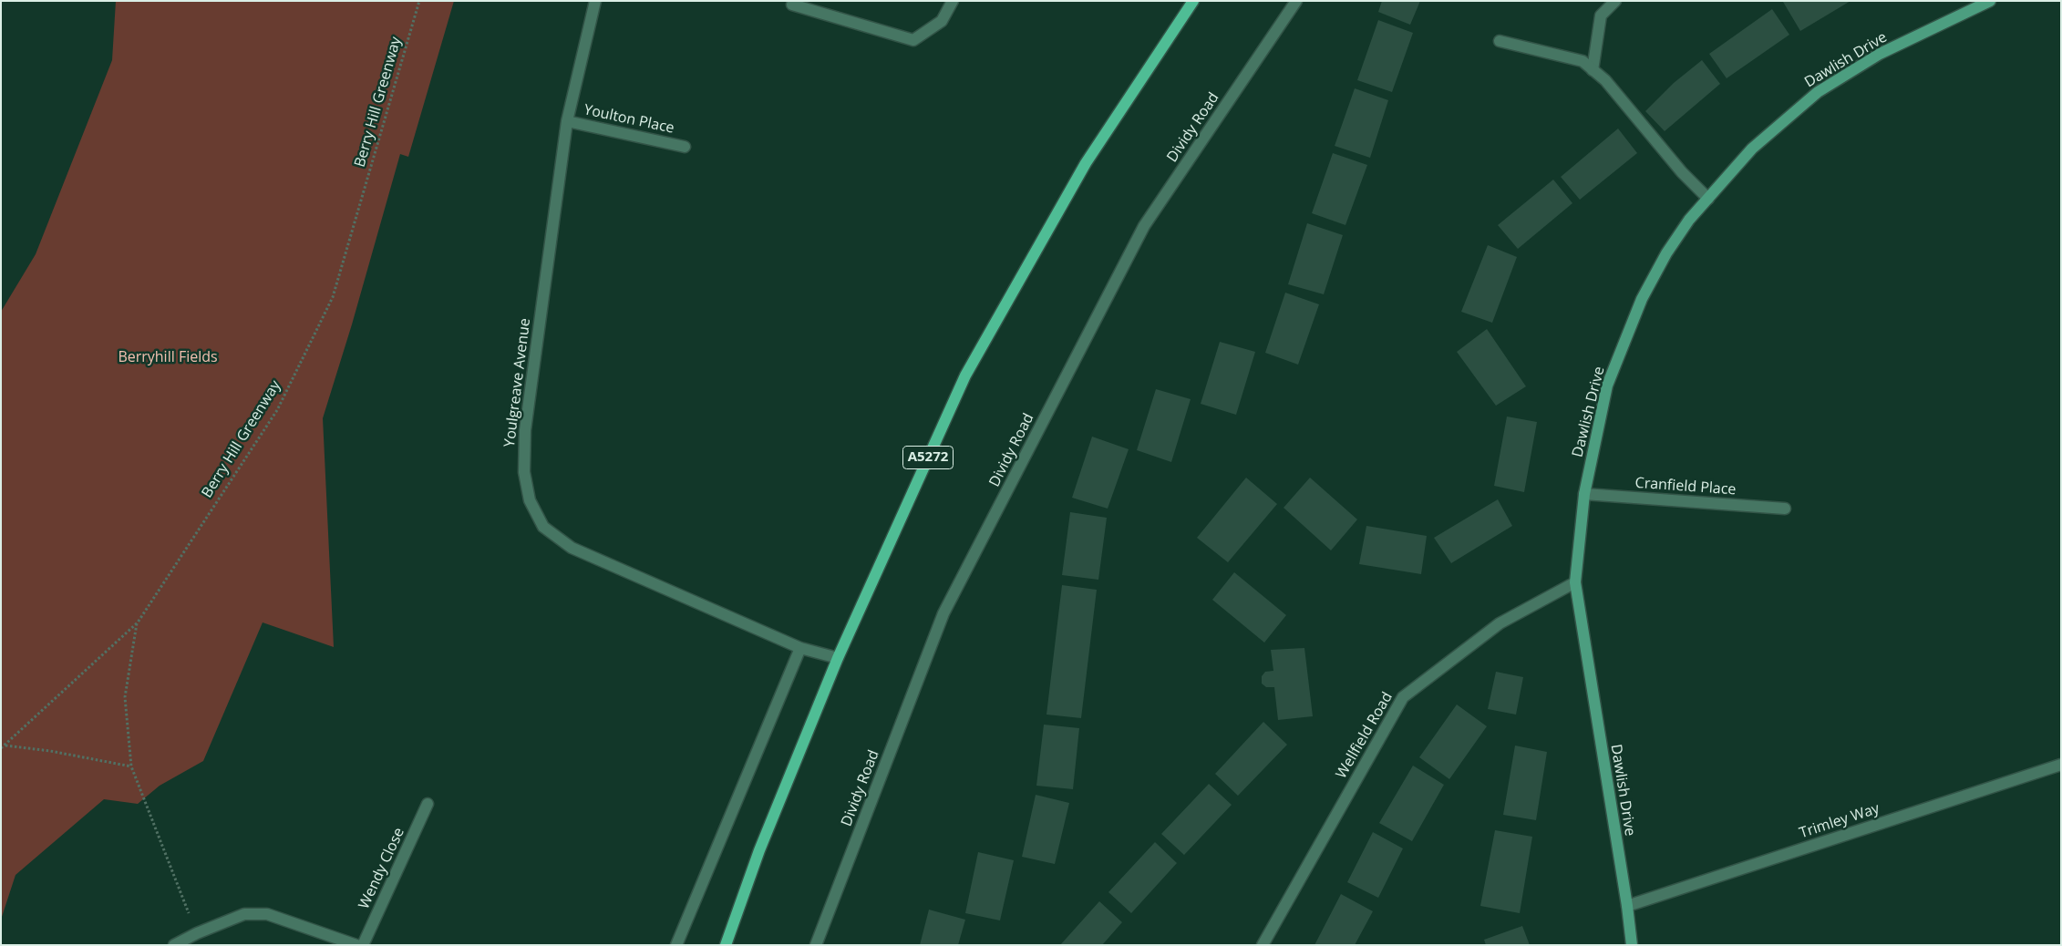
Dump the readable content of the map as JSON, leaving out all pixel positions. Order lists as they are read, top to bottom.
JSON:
{
  "streets": {
    "main road": ["A5272"],
    "street": [
      "Dawlish Drive",
      "Youlton Place",
      "Dividy Road",
      "Youlgreave Avenue",
      "Cranfield Place",
      "Wellfield Road",
      "Trimley Way",
      "Wendy Close"
    ],
    "path": ["Berry Hill Greenway"]
  },
  "crossings": [
    ["Dawlish Drive", "Cranfield Place"],
    ["Dawlish Drive", "Wellfield Road"],
    ["Dawlish Drive", "Trimley Way"],
    ["Youlton Place", "Youlgreave Avenue"],
    ["Youlgreave Avenue", "A5272"]
  ],
  "parks": ["Berryhill Fields"]
}
